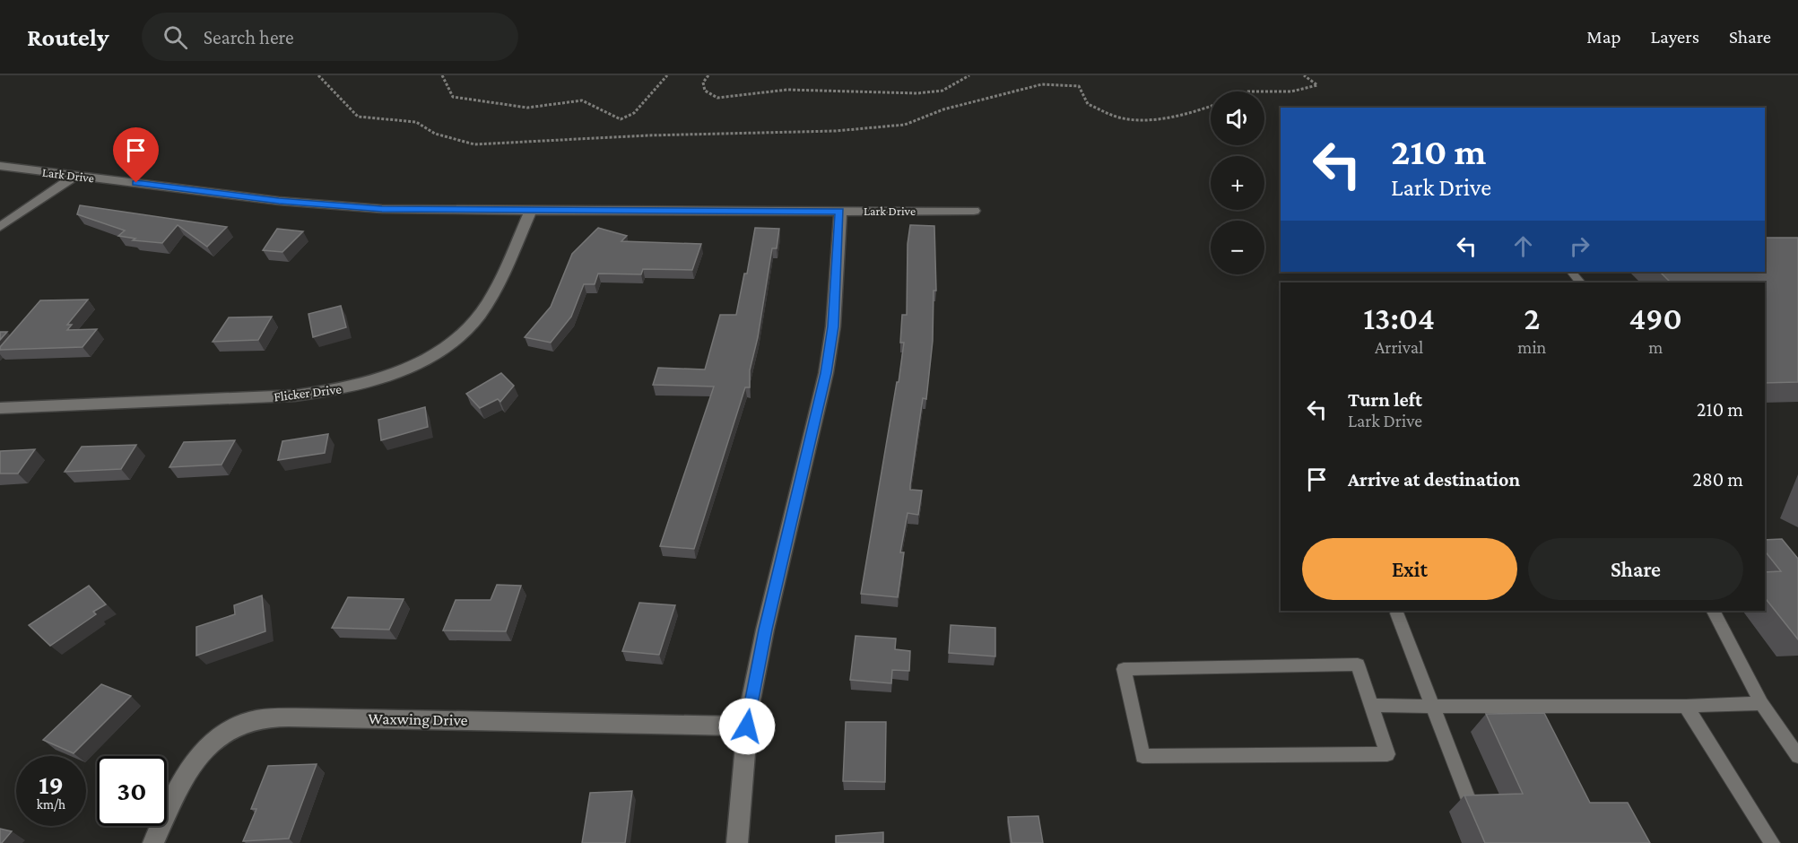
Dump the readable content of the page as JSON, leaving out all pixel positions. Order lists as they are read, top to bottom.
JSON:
{
  "streets": {
    "street": ["Lark Drive", "Flicker Drive", "Waxwing Drive"]
  },
  "crossings": [
    ["Lark Drive", "Flicker Drive"]
  ],
  "page": {
    "header": "Routely",
    "search": "Search here",
    "nav": ["Map", "Layers", "Share"],
    "map_buttons": ["+", "−"],
    "turn": ["210 m", "Lark Drive"],
    "eta": [
      "13:04",
      "Arrival",
      "2",
      "min",
      "490",
      "m"
    ],
    "list": [
      {
        "name": "Turn left",
        "note": "Lark Drive",
        "value": "210 m"
      },
      {
        "name": "Arrive at destination",
        "value": "280 m"
      }
    ],
    "buttons": ["Exit", "Share"],
    "speed": "19 km/h",
    "limit": "30"
  }
}
